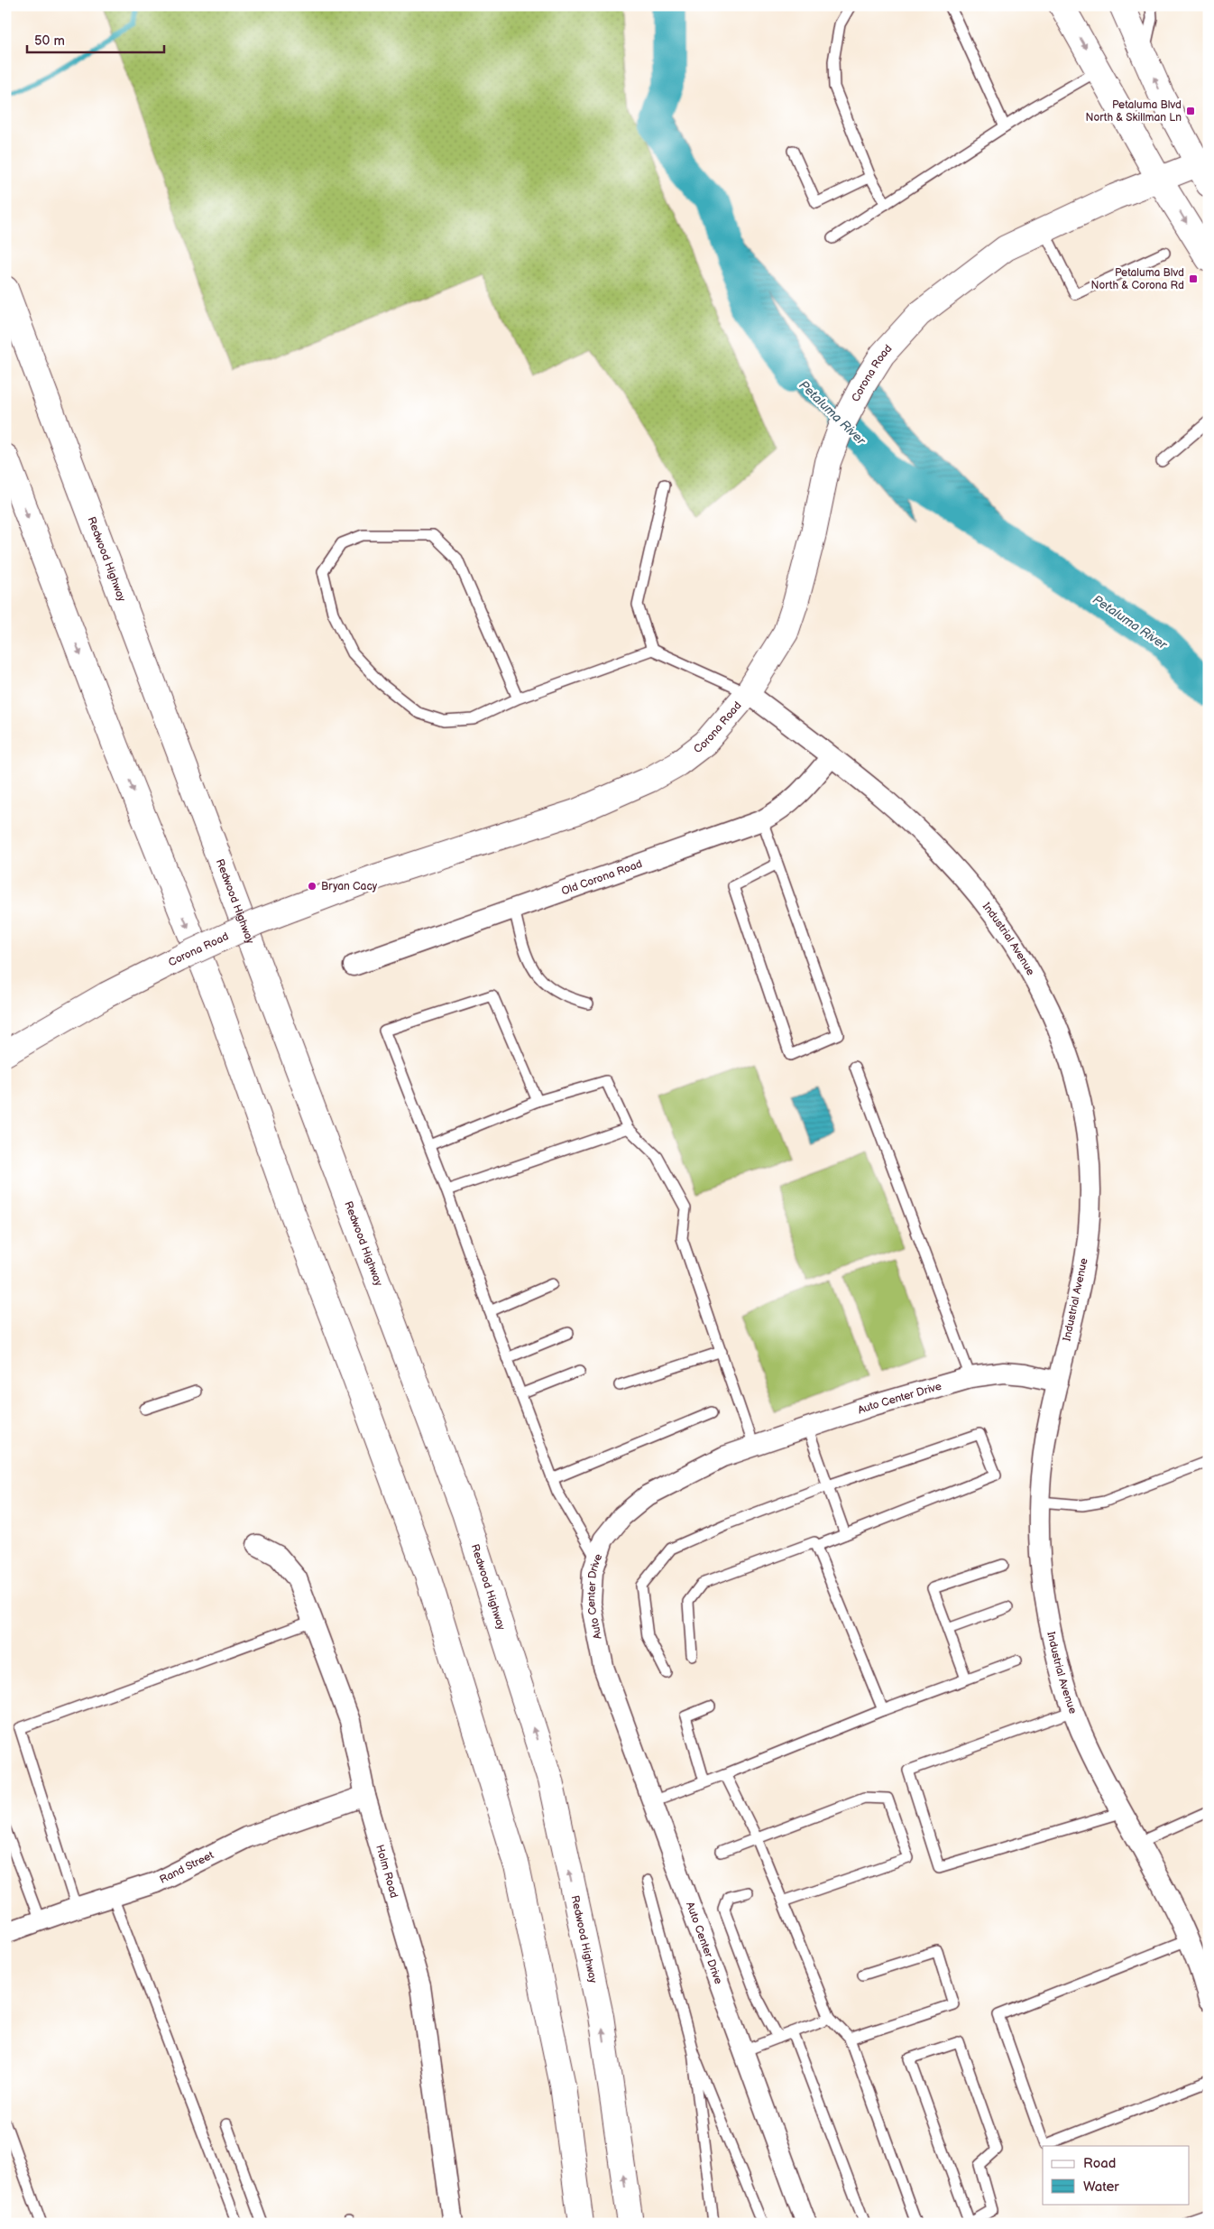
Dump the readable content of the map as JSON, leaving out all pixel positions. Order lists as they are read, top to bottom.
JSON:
{
  "streets": {
    "main road": ["Corona Road", "Redwood Highway"],
    "street": [
      "Old Corona Road",
      "Industrial Avenue",
      "Auto Center Drive",
      "Rand Street",
      "Holm Road"
    ]
  },
  "crossings": [
    ["Corona Road", "Industrial Avenue"],
    ["Old Corona Road", "Industrial Avenue"],
    ["Industrial Avenue", "Auto Center Drive"],
    ["Rand Street", "Holm Road"]
  ],
  "water": ["Petaluma River"],
  "places": {
    "transit": ["Petaluma Blvd North & Skillman Ln", "Petaluma Blvd North & Corona Rd"],
    "other": ["Bryan Cacy"]
  },
  "legend": ["Road", "Water"],
  "scale_bar": "50 m"
}
